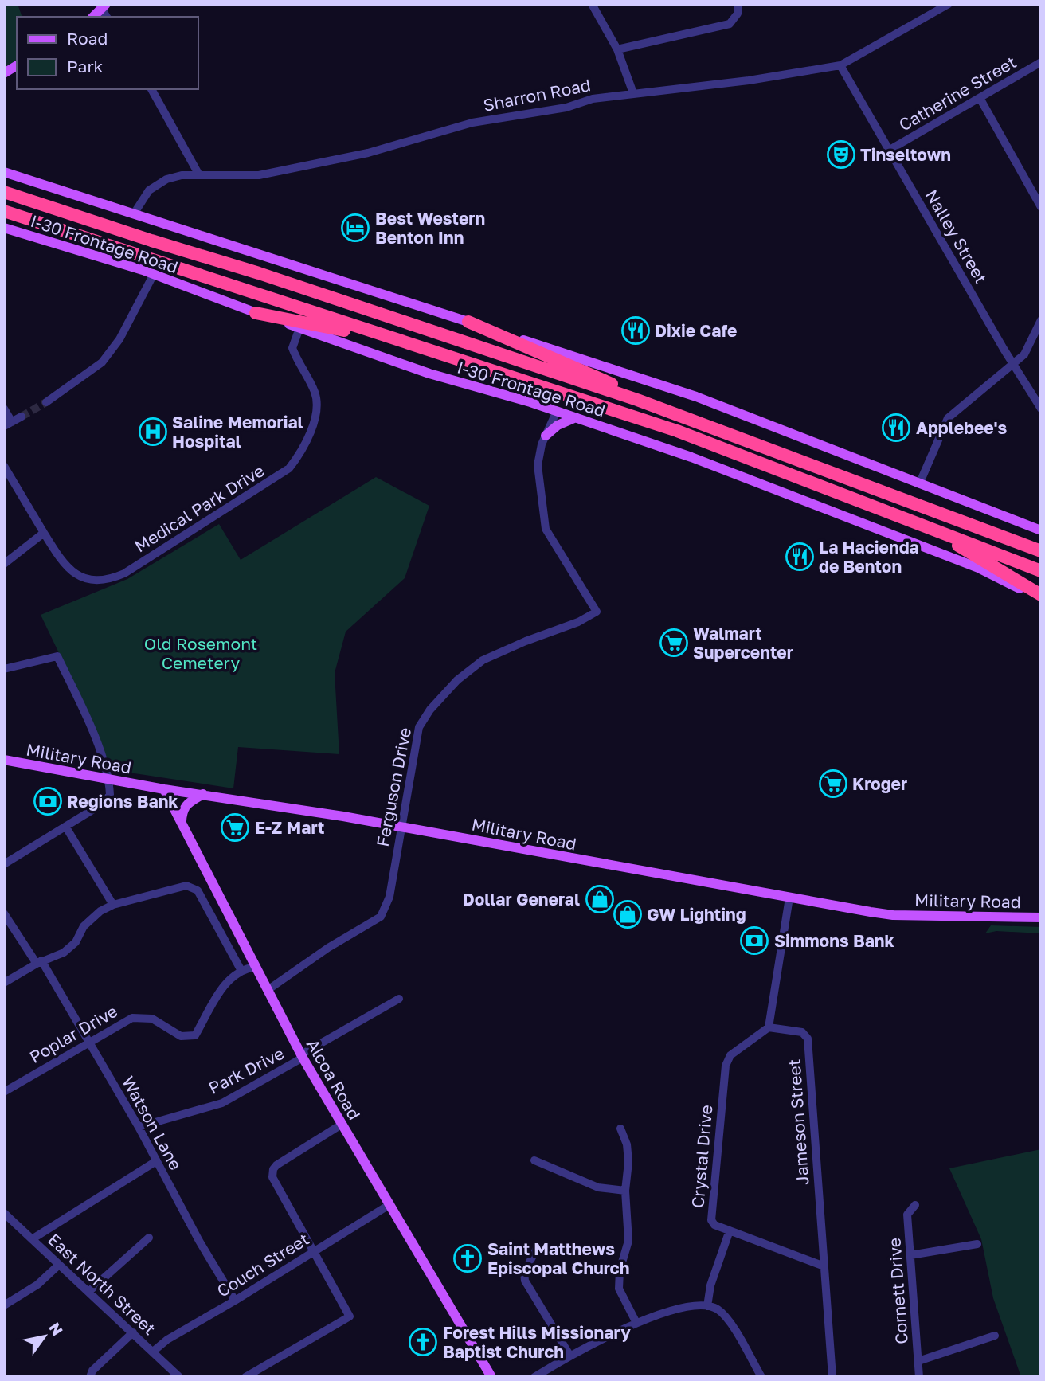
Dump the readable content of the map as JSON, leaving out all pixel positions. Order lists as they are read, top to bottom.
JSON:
{
  "streets": {
    "main road": ["I-30 Frontage Road", "Military Road", "Alcoa Road"],
    "street": [
      "Catherine Street",
      "Sharron Road",
      "Nalley Street",
      "Medical Park Drive",
      "Ferguson Drive",
      "Poplar Drive",
      "Park Drive",
      "Jameson Street",
      "Watson Lane",
      "Crystal Drive",
      "Couch Street",
      "East North Street",
      "Cornett Drive"
    ]
  },
  "crossings": [
    ["Catherine Street", "Nalley Street"],
    ["Sharron Road", "Nalley Street"],
    ["I-30 Frontage Road", "Medical Park Drive"],
    ["I-30 Frontage Road", "Ferguson Drive"],
    ["Military Road", "Ferguson Drive"],
    ["Military Road", "Alcoa Road"],
    ["Ferguson Drive", "Alcoa Road"],
    ["Poplar Drive", "Watson Lane"],
    ["Park Drive", "Alcoa Road"],
    ["Park Drive", "Watson Lane"],
    ["Alcoa Road", "Couch Street"],
    ["Jameson Street", "Crystal Drive"],
    ["Watson Lane", "Couch Street"],
    ["Couch Street", "East North Street"]
  ],
  "parks": ["Old Rosemont Cemetery"],
  "places": {
    "theatre": ["Tinseltown"],
    "hotel": ["Best Western Benton Inn"],
    "restaurant": ["Dixie Cafe", "Applebee's", "La Hacienda de Benton"],
    "hospital": ["Saline Memorial Hospital"],
    "supermarket": ["Walmart Supercenter", "Kroger", "E-Z Mart"],
    "bank": ["Regions Bank", "Simmons Bank"],
    "shop": ["Dollar General", "GW Lighting"],
    "church": ["Saint Matthews Episcopal Church", "Forest Hills Missionary Baptist Church"]
  },
  "legend": ["Road", "Park"],
  "north": "top right"
}
